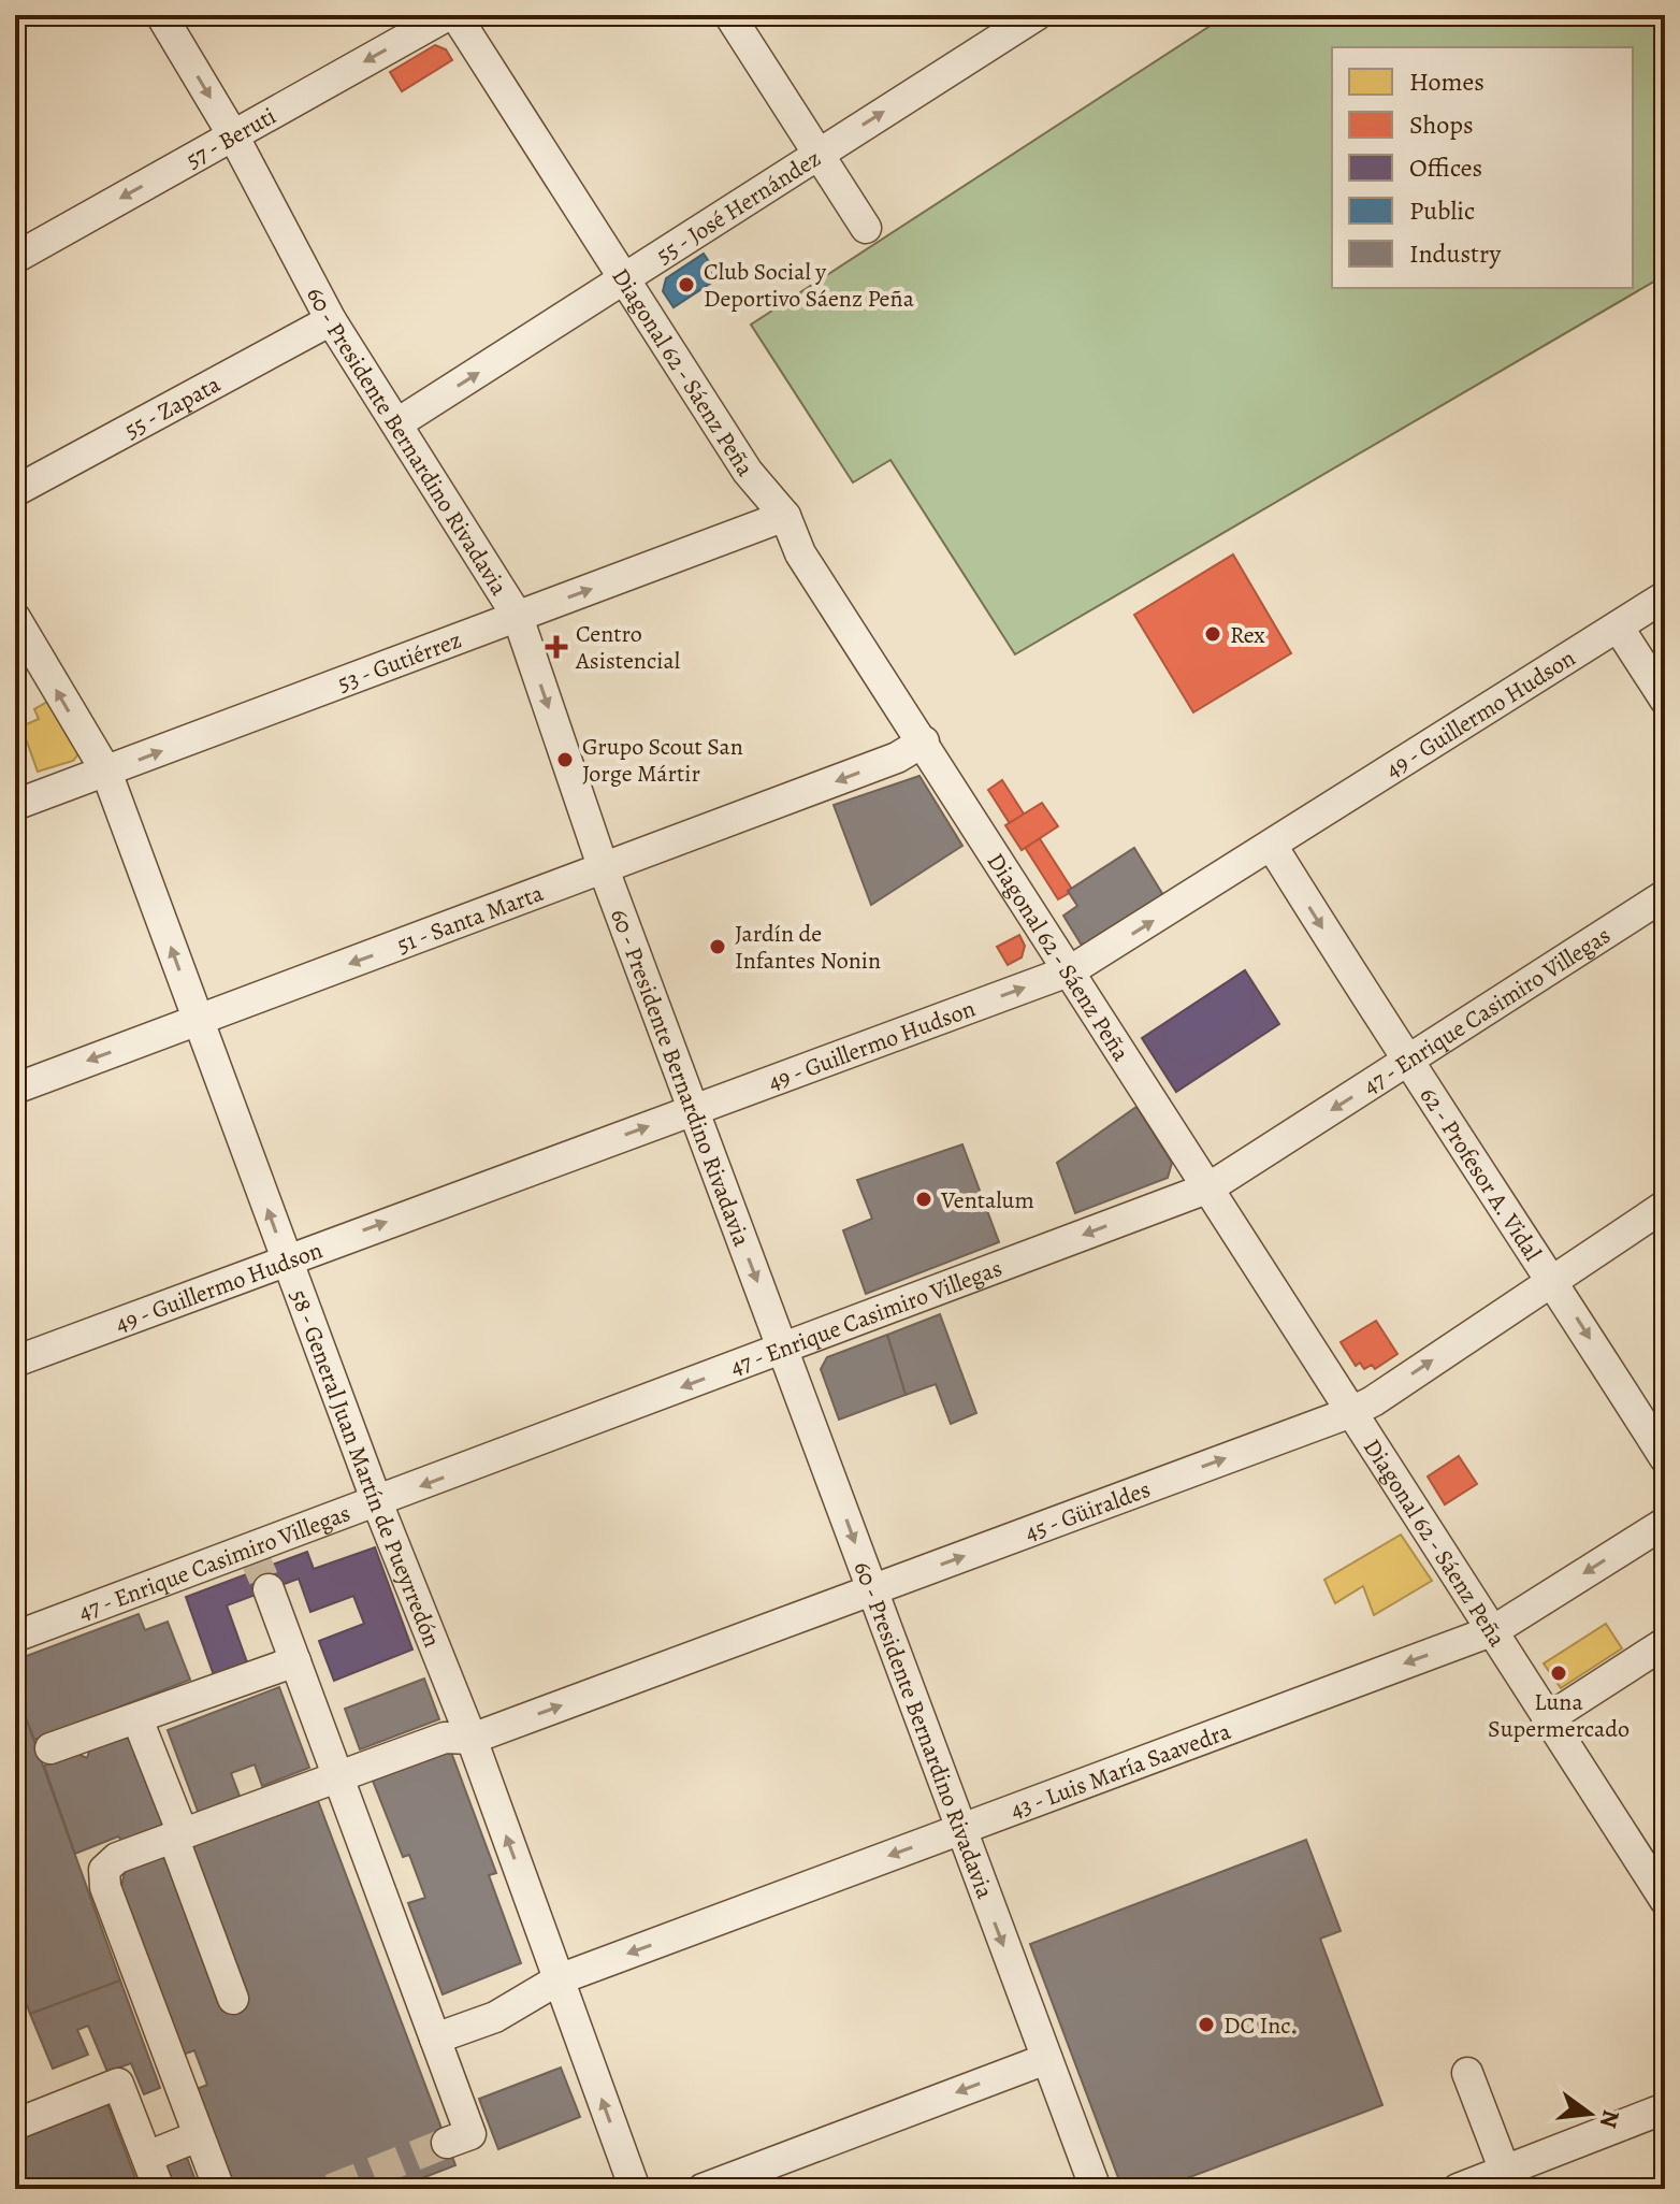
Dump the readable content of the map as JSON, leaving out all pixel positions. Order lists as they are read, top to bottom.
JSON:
{
  "streets": {
    "street": [
      "57 - Beruti",
      "55 - José Hernández",
      "Diagonal 62 - Sáenz Peña",
      "55 - Zapata",
      "60 - Presidente Bernardino Rivadavia",
      "53 - Gutiérrez",
      "49 - Guillermo Hudson",
      "51 - Santa Marta",
      "47 - Enrique Casimiro Villegas",
      "62 - Profesor A. Vidal",
      "58 - General Juan Martín de Pueyrredón",
      "45 - Güiraldes",
      "43 - Luis María Saavedra"
    ]
  },
  "crossings": [
    ["57 - Beruti", "60 - Presidente Bernardino Rivadavia"],
    ["55 - José Hernández", "Diagonal 62 - Sáenz Peña"],
    ["55 - José Hernández", "60 - Presidente Bernardino Rivadavia"],
    ["Diagonal 62 - Sáenz Peña", "53 - Gutiérrez"],
    ["Diagonal 62 - Sáenz Peña", "49 - Guillermo Hudson"],
    ["Diagonal 62 - Sáenz Peña", "51 - Santa Marta"],
    ["Diagonal 62 - Sáenz Peña", "47 - Enrique Casimiro Villegas"],
    ["Diagonal 62 - Sáenz Peña", "45 - Güiraldes"],
    ["Diagonal 62 - Sáenz Peña", "43 - Luis María Saavedra"],
    ["55 - Zapata", "60 - Presidente Bernardino Rivadavia"],
    ["60 - Presidente Bernardino Rivadavia", "53 - Gutiérrez"],
    ["60 - Presidente Bernardino Rivadavia", "49 - Guillermo Hudson"],
    ["60 - Presidente Bernardino Rivadavia", "51 - Santa Marta"],
    ["60 - Presidente Bernardino Rivadavia", "47 - Enrique Casimiro Villegas"],
    ["60 - Presidente Bernardino Rivadavia", "45 - Güiraldes"],
    ["60 - Presidente Bernardino Rivadavia", "43 - Luis María Saavedra"],
    ["53 - Gutiérrez", "58 - General Juan Martín de Pueyrredón"],
    ["49 - Guillermo Hudson", "62 - Profesor A. Vidal"],
    ["49 - Guillermo Hudson", "58 - General Juan Martín de Pueyrredón"],
    ["51 - Santa Marta", "58 - General Juan Martín de Pueyrredón"],
    ["47 - Enrique Casimiro Villegas", "62 - Profesor A. Vidal"],
    ["47 - Enrique Casimiro Villegas", "58 - General Juan Martín de Pueyrredón"],
    ["62 - Profesor A. Vidal", "45 - Güiraldes"],
    ["58 - General Juan Martín de Pueyrredón", "45 - Güiraldes"],
    ["58 - General Juan Martín de Pueyrredón", "43 - Luis María Saavedra"]
  ],
  "one_way": [
    "57 - Beruti",
    "55 - José Hernández",
    "60 - Presidente Bernardino Rivadavia",
    "53 - Gutiérrez",
    "49 - Guillermo Hudson",
    "51 - Santa Marta",
    "47 - Enrique Casimiro Villegas",
    "62 - Profesor A. Vidal",
    "58 - General Juan Martín de Pueyrredón",
    "45 - Güiraldes"
  ],
  "places": {
    "other": [
      "Club Social y Deportivo Sáenz Peña",
      "Rex",
      "Grupo Scout San Jorge Mártir",
      "Jardín de Infantes Nonin",
      "Ventalum",
      "Luna Supermercado",
      "DC Inc."
    ],
    "health": ["Centro Asistencial"]
  },
  "legend": [
    "Homes",
    "Shops",
    "Offices",
    "Public",
    "Industry"
  ],
  "north": "right"
}
